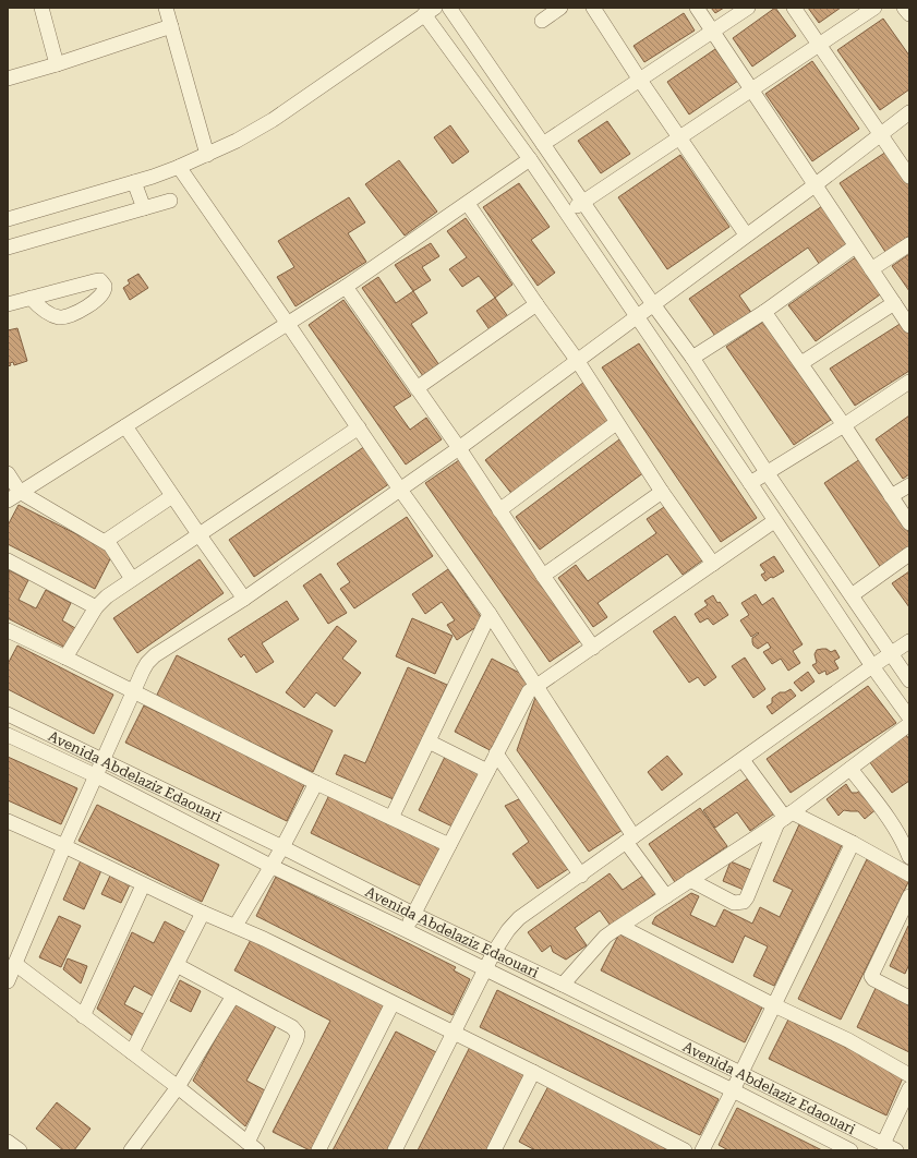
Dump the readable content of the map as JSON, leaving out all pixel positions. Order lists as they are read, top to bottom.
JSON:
{
  "streets": {
    "street": ["Avenida Abdelaziz Edaouari"]
  }
}
